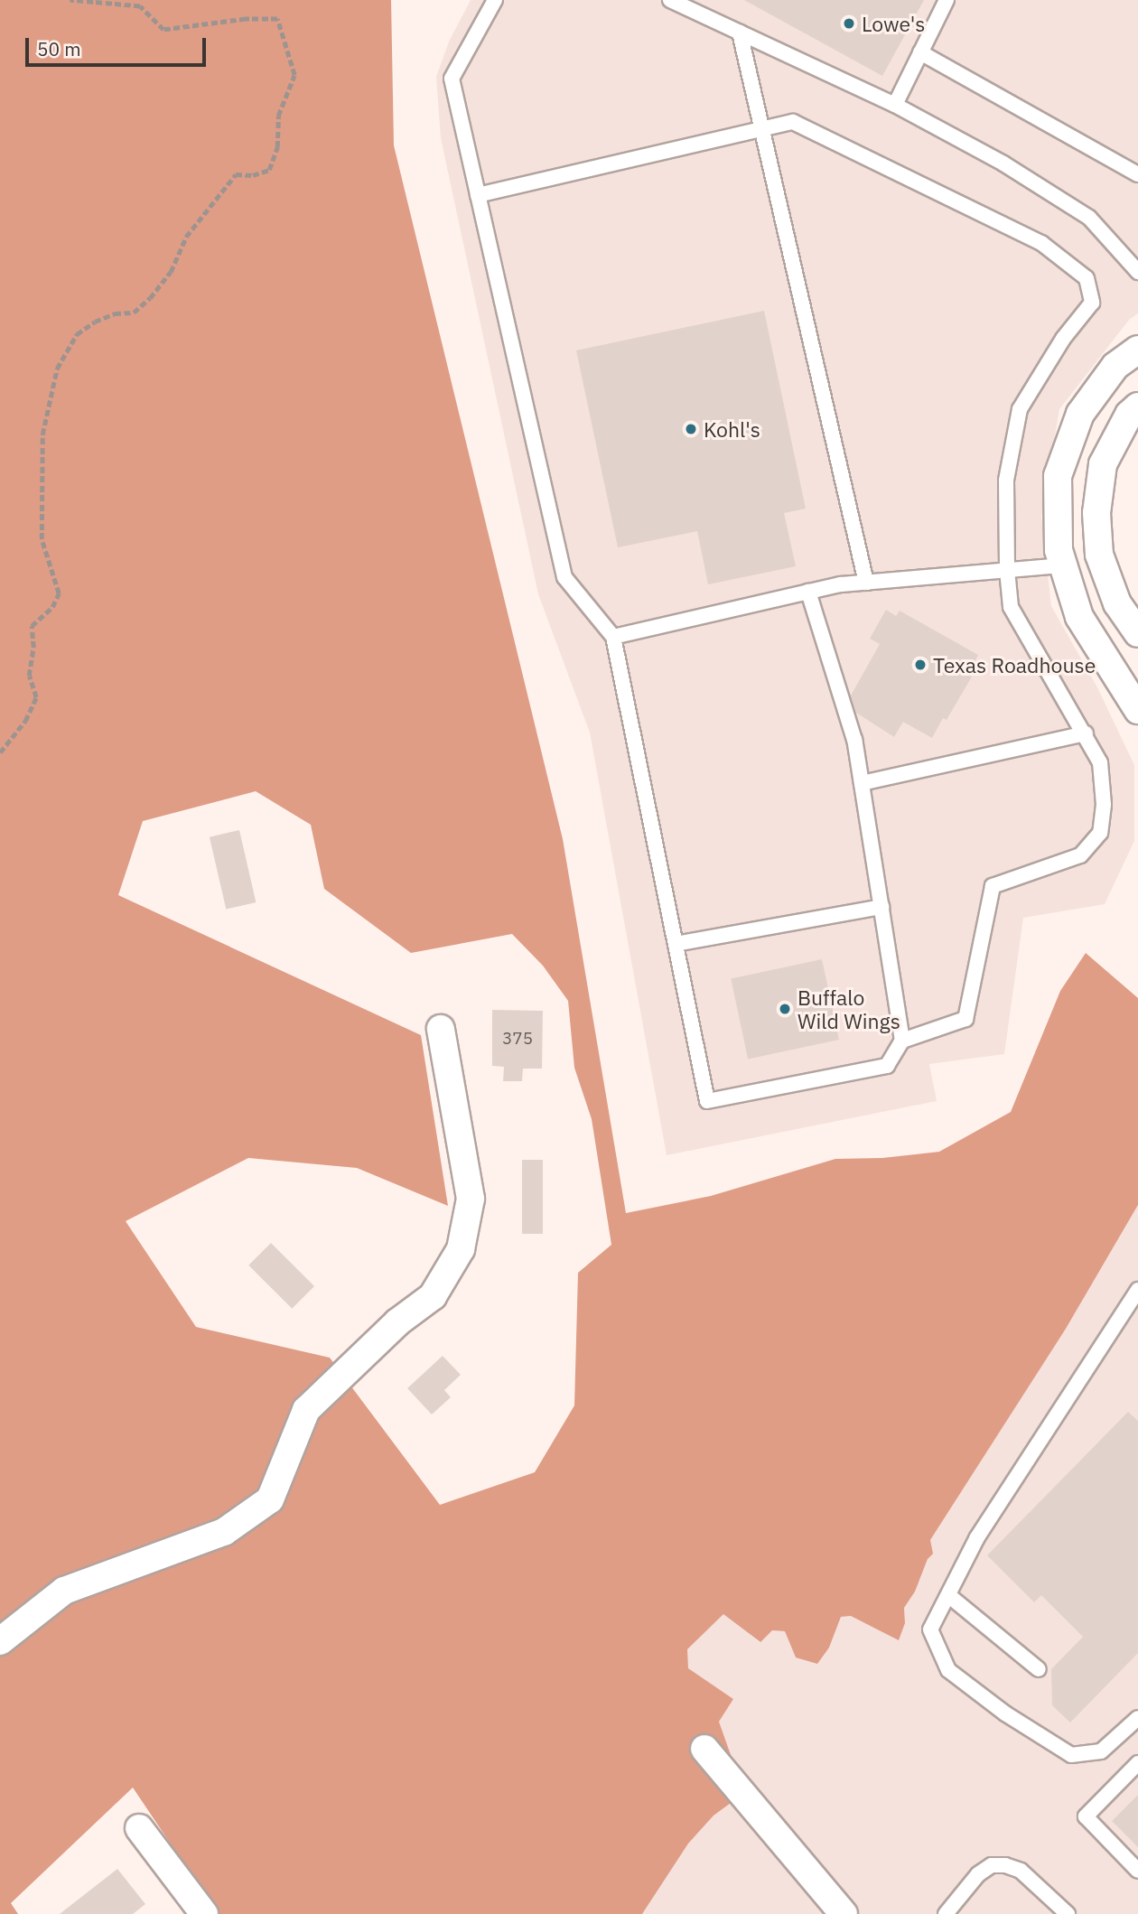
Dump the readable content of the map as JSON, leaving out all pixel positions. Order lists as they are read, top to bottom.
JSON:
{
  "places": [
    "Lowe's",
    "Kohl's",
    "Texas Roadhouse",
    "Buffalo Wild Wings"
  ],
  "house_numbers": ["375"],
  "scale_bar": "50 m"
}
